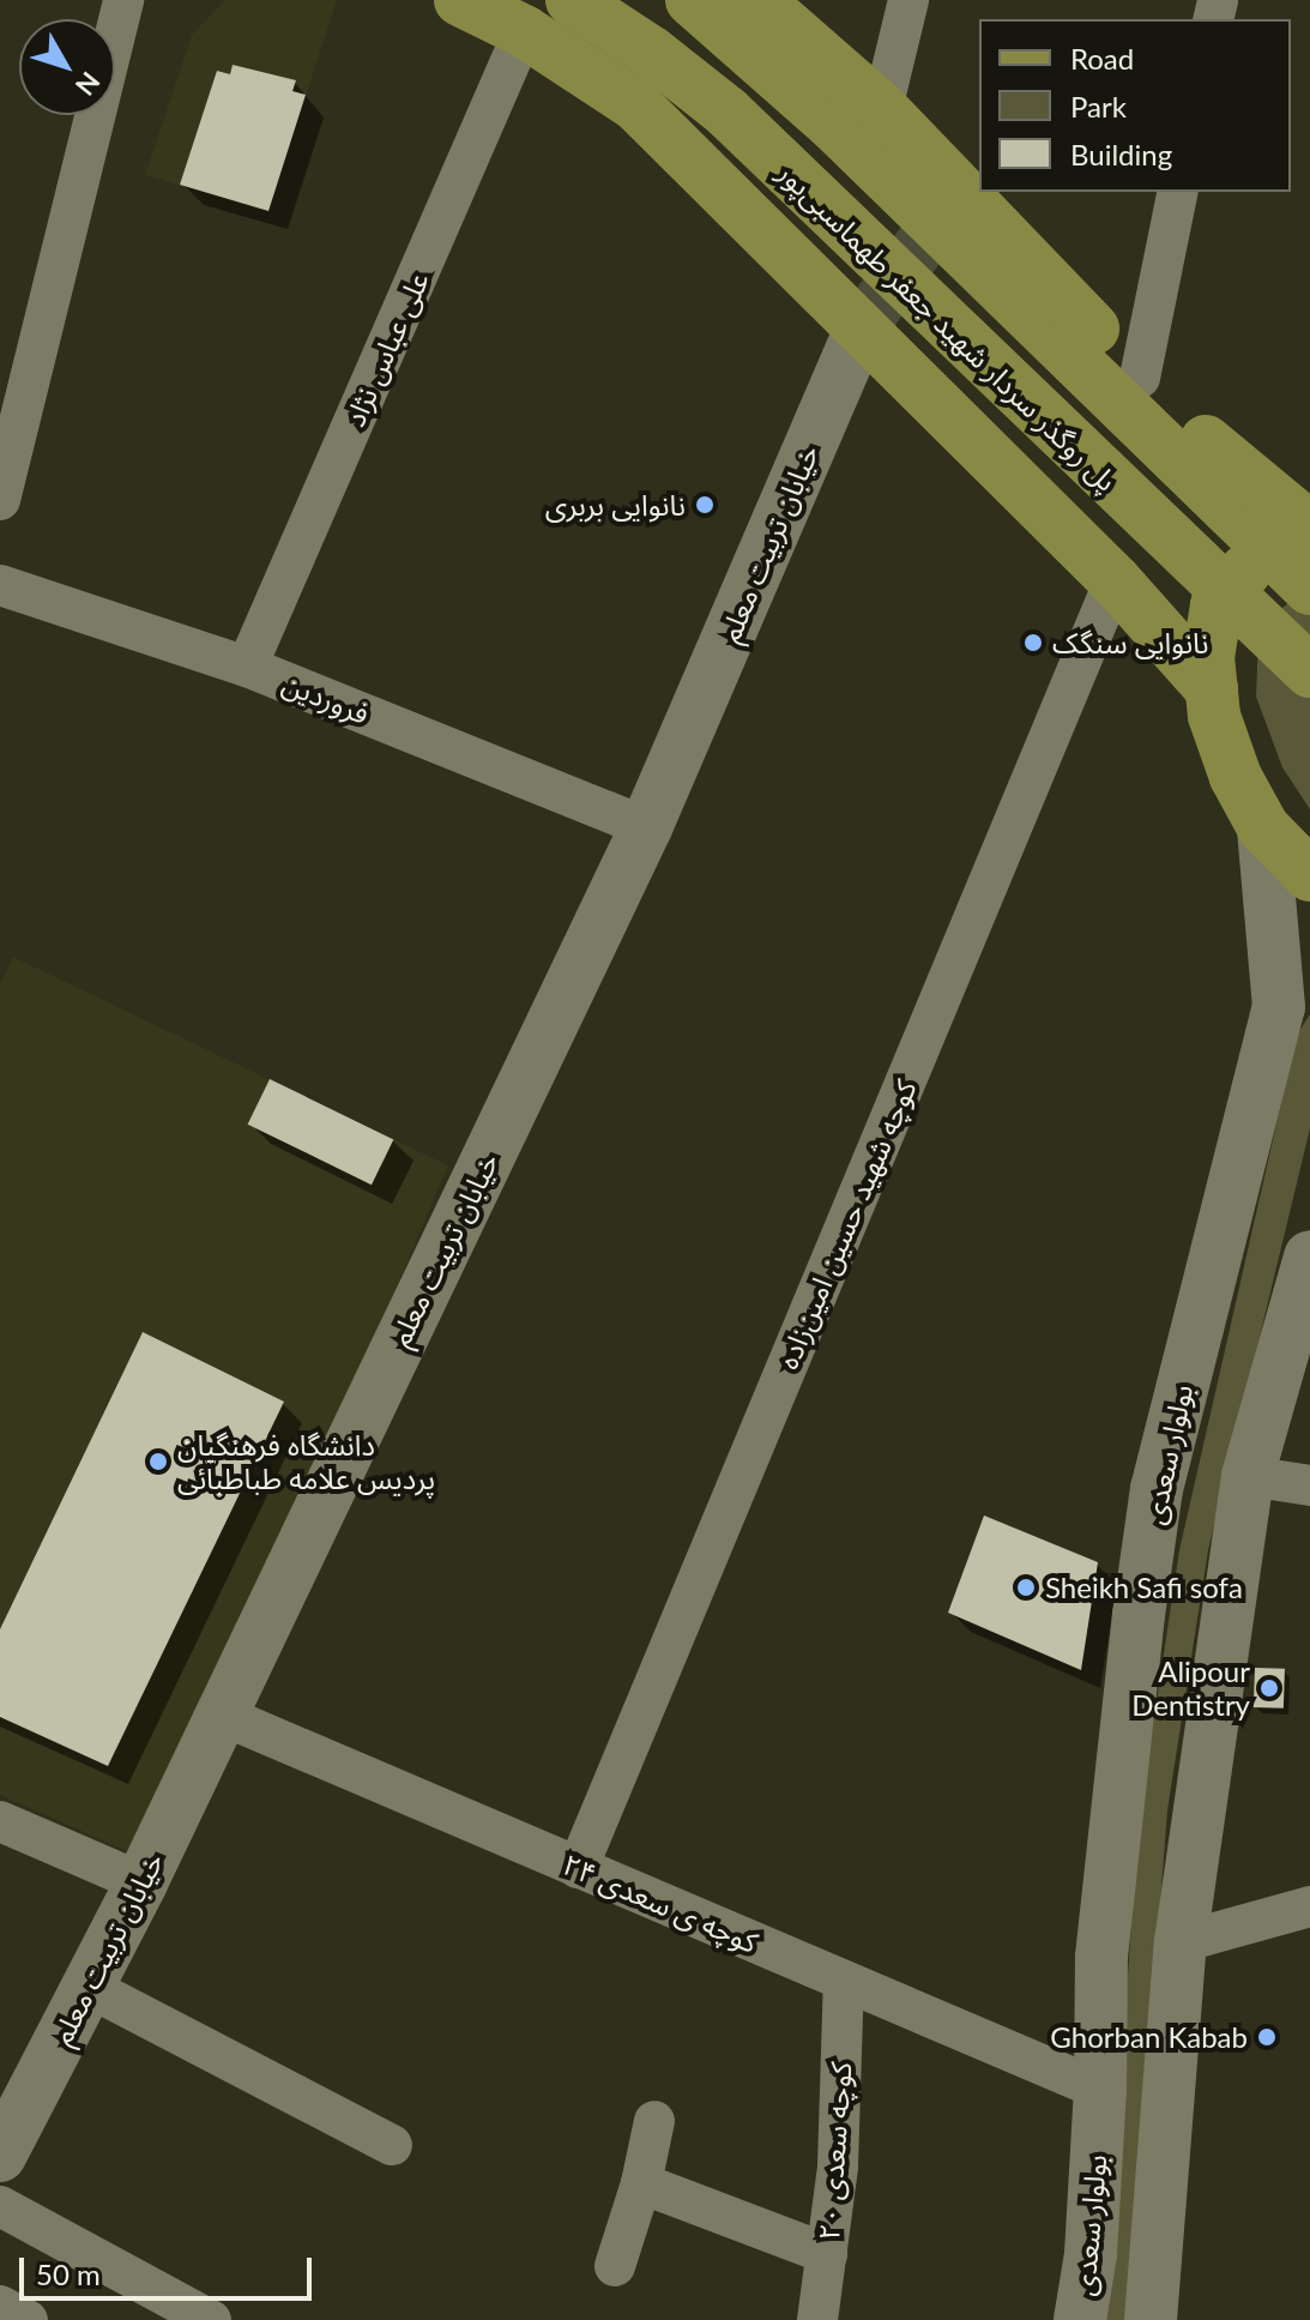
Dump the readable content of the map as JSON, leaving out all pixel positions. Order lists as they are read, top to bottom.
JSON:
{
  "streets": {
    "main road": ["پل روگذر سردار شهید جعفر طهماسبی‌پور", "خیابان تربیت معلم", "بولوار سعدی"],
    "street": [
      "علی عباس نژاد",
      "فروردین",
      "کوچه شهید حسین امین‌زاده",
      "کوچه ی سعدی ۲۴",
      "کوچه سعدی ۲۰"
    ]
  },
  "crossings": [
    ["علی عباس نژاد", "فروردین"],
    ["خیابان تربیت معلم", "فروردین"],
    ["خیابان تربیت معلم", "کوچه ی سعدی ۲۴"],
    ["کوچه شهید حسین امین‌زاده", "کوچه ی سعدی ۲۴"],
    ["بولوار سعدی", "کوچه ی سعدی ۲۴"],
    ["کوچه ی سعدی ۲۴", "کوچه سعدی ۲۰"]
  ],
  "places": [
    "نانوایی بربری",
    "نانوایی سنگک",
    "دانشگاه فرهنگیان پردیس علامه طباطبائی",
    "Sheikh Safi sofa",
    "Alipour Dentistry",
    "Ghorban Kabab"
  ],
  "legend": ["Road", "Park", "Building"],
  "scale_bar": "50 m",
  "north": "bottom right"
}
